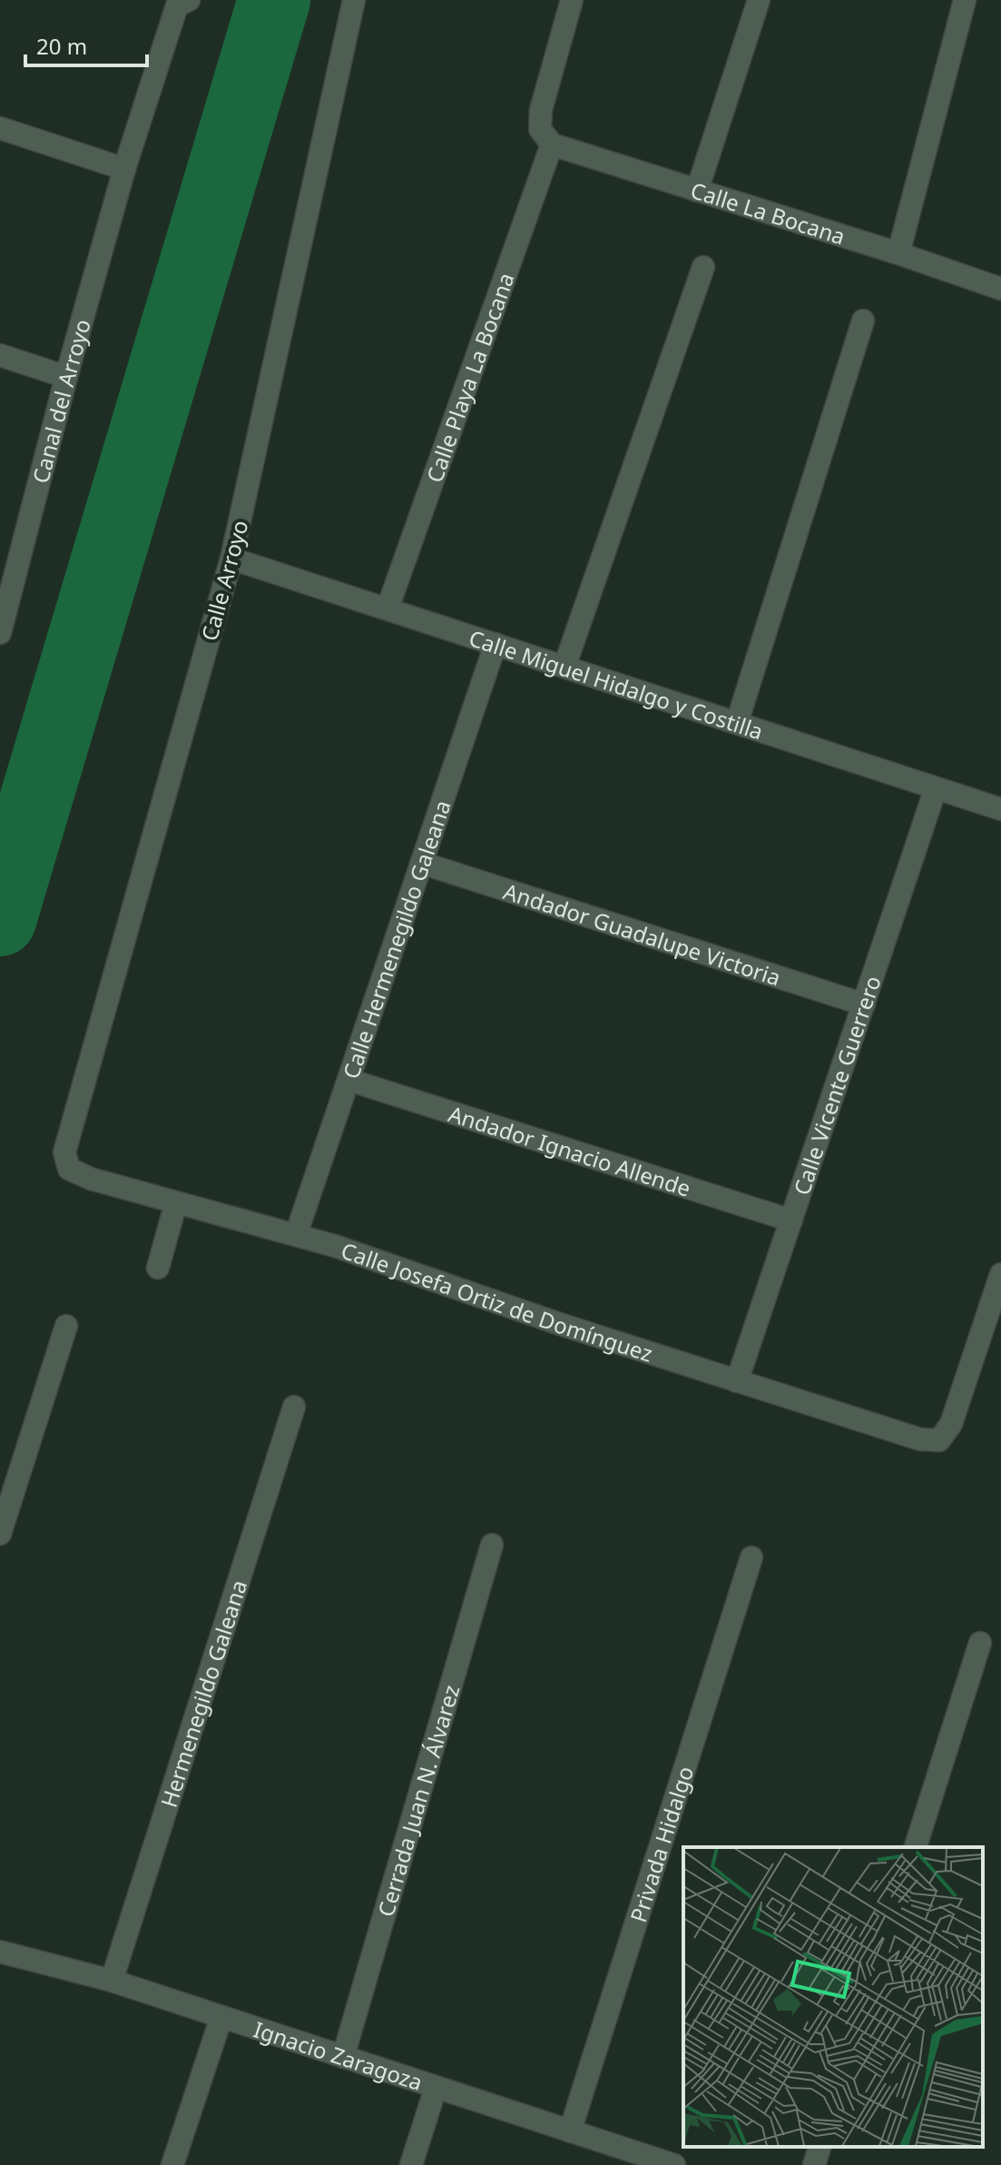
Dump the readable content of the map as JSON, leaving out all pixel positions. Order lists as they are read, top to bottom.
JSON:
{
  "streets": {
    "street": [
      "Calle La Bocana",
      "Calle Playa La Bocana",
      "Canal del Arroyo",
      "Calle Arroyo",
      "Calle Miguel Hidalgo y Costilla",
      "Andador Guadalupe Victoria",
      "Calle Hermenegildo Galeana",
      "Calle Vicente Guerrero",
      "Andador Ignacio Allende",
      "Calle Josefa Ortiz de Domínguez",
      "Hermenegildo Galeana",
      "Cerrada Juan N. Álvarez",
      "Privada Hidalgo",
      "Ignacio Zaragoza"
    ]
  },
  "crossings": [
    ["Calle La Bocana", "Calle Playa La Bocana"],
    ["Calle Playa La Bocana", "Calle Miguel Hidalgo y Costilla"],
    ["Calle Arroyo", "Calle Miguel Hidalgo y Costilla"],
    ["Calle Arroyo", "Calle Josefa Ortiz de Domínguez"],
    ["Calle Miguel Hidalgo y Costilla", "Calle Hermenegildo Galeana"],
    ["Calle Miguel Hidalgo y Costilla", "Calle Vicente Guerrero"],
    ["Andador Guadalupe Victoria", "Calle Hermenegildo Galeana"],
    ["Andador Guadalupe Victoria", "Calle Vicente Guerrero"],
    ["Calle Hermenegildo Galeana", "Andador Ignacio Allende"],
    ["Calle Hermenegildo Galeana", "Calle Josefa Ortiz de Domínguez"],
    ["Calle Vicente Guerrero", "Andador Ignacio Allende"],
    ["Calle Vicente Guerrero", "Calle Josefa Ortiz de Domínguez"],
    ["Hermenegildo Galeana", "Ignacio Zaragoza"],
    ["Cerrada Juan N. Álvarez", "Ignacio Zaragoza"],
    ["Privada Hidalgo", "Ignacio Zaragoza"]
  ],
  "scale_bar": "20 m"
}
